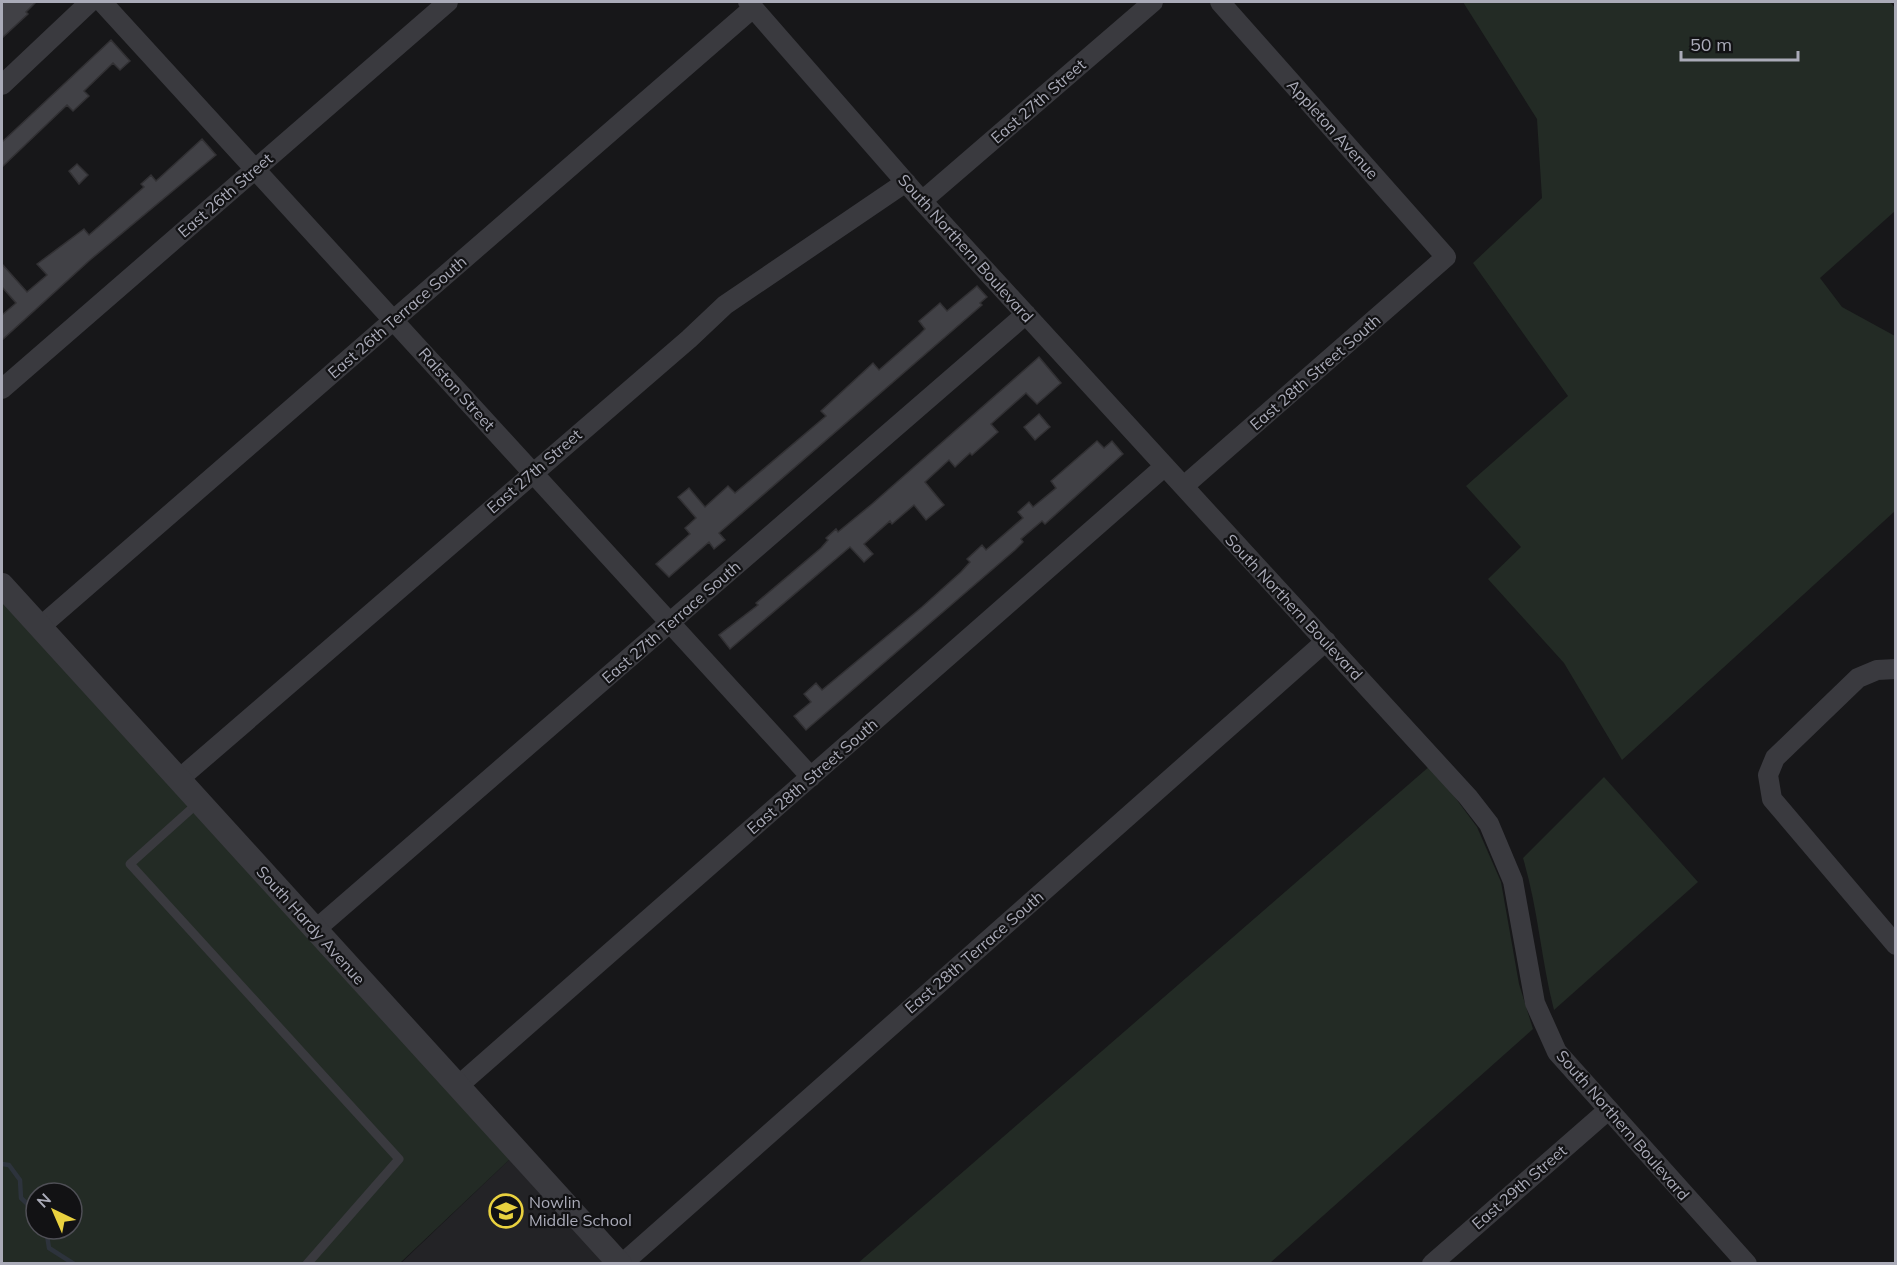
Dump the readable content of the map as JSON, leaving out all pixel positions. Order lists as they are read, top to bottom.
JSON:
{
  "streets": {
    "street": [
      "East 27th Street",
      "Appleton Avenue",
      "East 26th Street",
      "South Northern Boulevard",
      "East 26th Terrace South",
      "East 28th Street South",
      "Ralston Street",
      "East 27th Terrace South",
      "South Hardy Avenue",
      "East 28th Terrace South",
      "East 29th Street"
    ]
  },
  "crossings": [
    ["East 27th Street", "South Northern Boulevard"],
    ["East 27th Street", "Ralston Street"],
    ["East 27th Street", "South Hardy Avenue"],
    ["Appleton Avenue", "East 28th Street South"],
    ["East 26th Street", "Ralston Street"],
    ["South Northern Boulevard", "East 26th Terrace South"],
    ["South Northern Boulevard", "East 28th Street South"],
    ["South Northern Boulevard", "East 27th Terrace South"],
    ["South Northern Boulevard", "East 28th Terrace South"],
    ["South Northern Boulevard", "East 29th Street"],
    ["East 26th Terrace South", "Ralston Street"],
    ["East 26th Terrace South", "South Hardy Avenue"],
    ["East 28th Street South", "Ralston Street"],
    ["East 28th Street South", "South Hardy Avenue"],
    ["Ralston Street", "East 27th Terrace South"],
    ["East 27th Terrace South", "South Hardy Avenue"],
    ["South Hardy Avenue", "East 28th Terrace South"]
  ],
  "places": {
    "school or university": ["Nowlin Middle School"]
  },
  "scale_bar": "50 m",
  "north": "top left"
}
